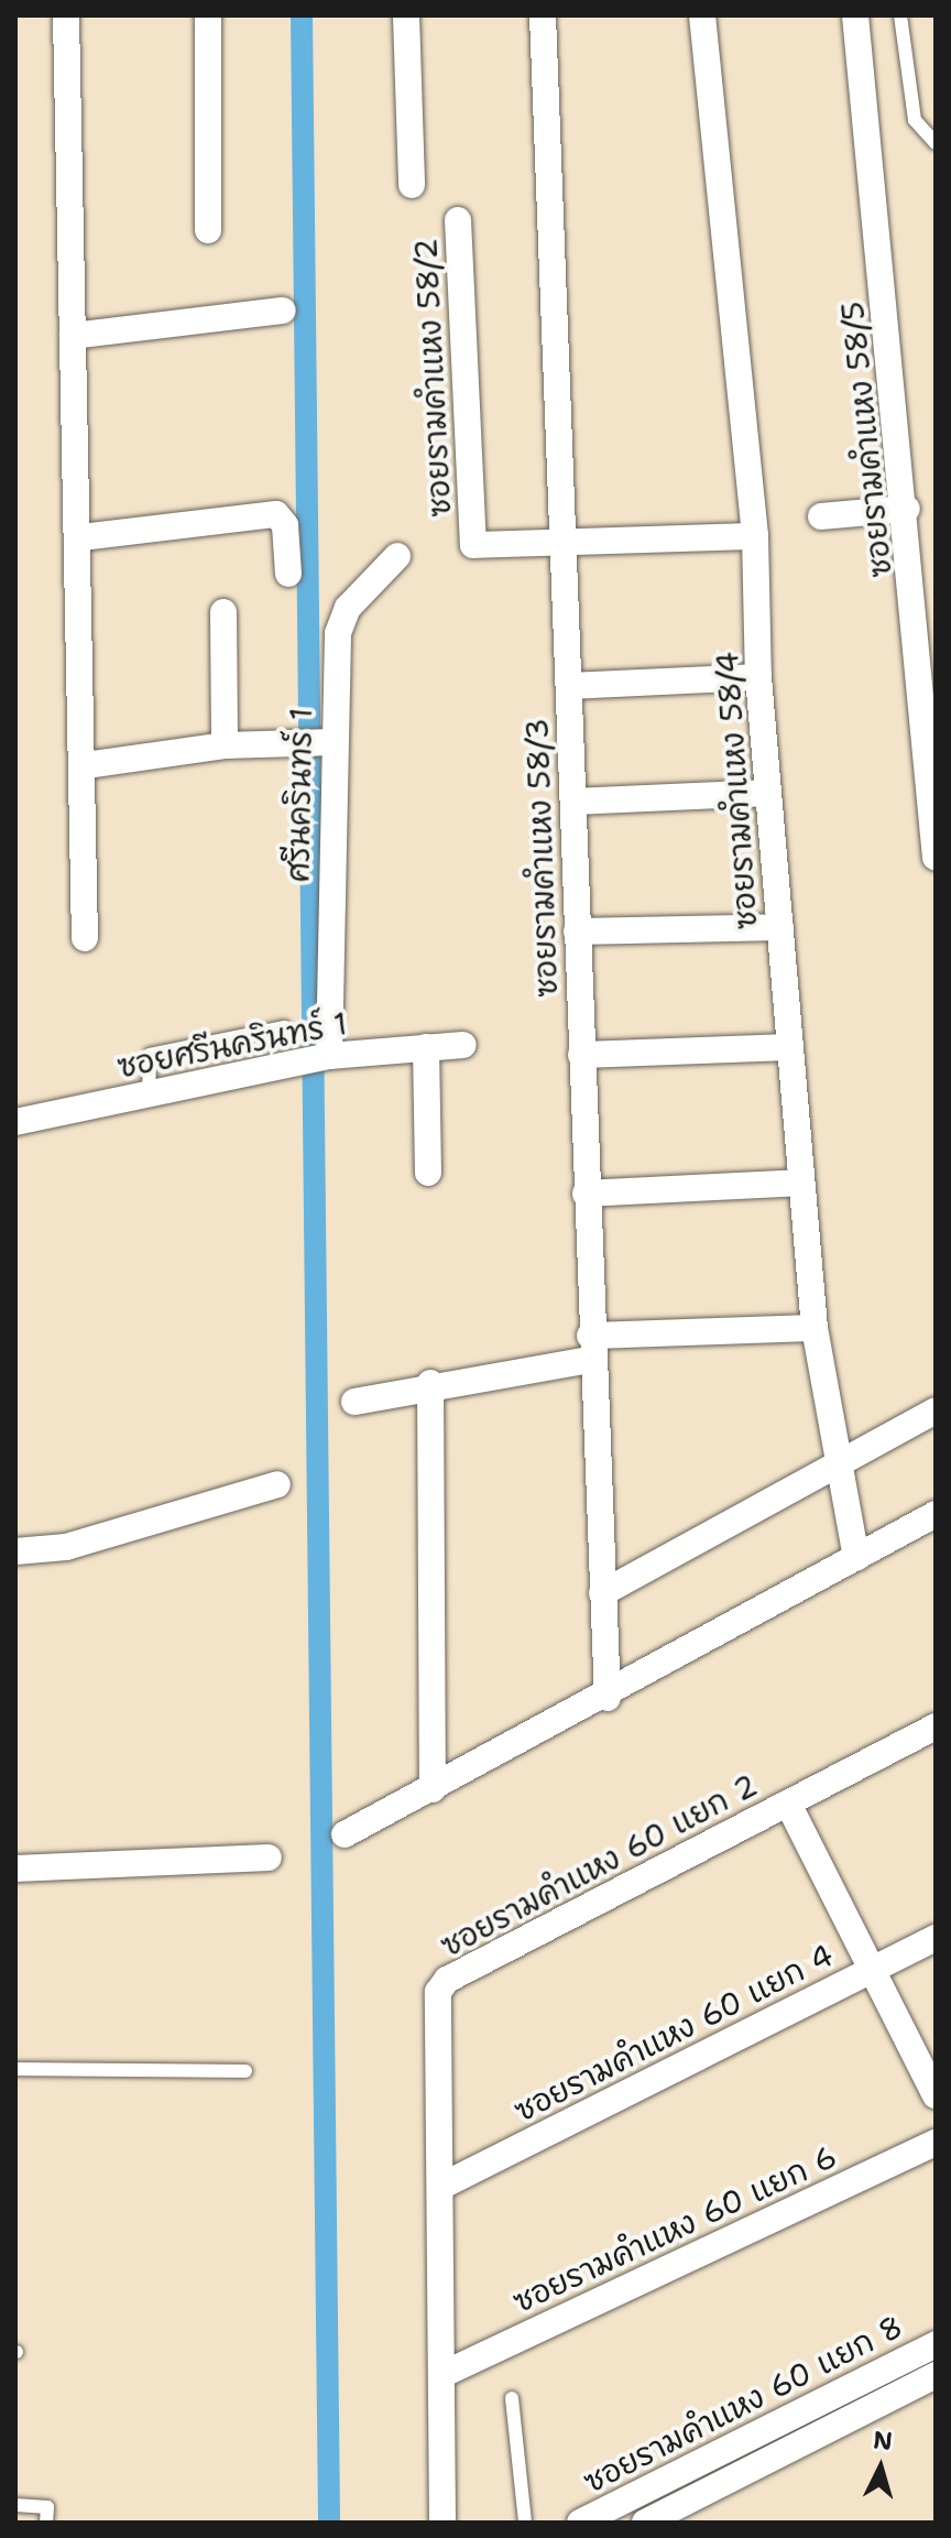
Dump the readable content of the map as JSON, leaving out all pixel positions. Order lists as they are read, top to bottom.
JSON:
{
  "streets": {
    "street": [
      "ซอยรามคำแหง 58/2",
      "ซอยรามคำแหง 58/5",
      "ซอยรามคำแหง 58/4",
      "ศรีนครินทร์ 1",
      "ซอยรามคำแหง 58/3",
      "ซอยศรีนครินทร์ 1",
      "ซอยรามคำแหง 60 แยก 2",
      "ซอยรามคำแหง 60 แยก 4",
      "ซอยรามคำแหง 60 แยก 6",
      "ซอยรามคำแหง 60 แยก 8"
    ]
  },
  "crossings": [
    ["ซอยรามคำแหง 58/2", "ซอยรามคำแหง 58/3"],
    ["ศรีนครินทร์ 1", "ซอยศรีนครินทร์ 1"],
    ["ซอยรามคำแหง 60 แยก 2", "ซอยรามคำแหง 60 แยก 4"],
    ["ซอยรามคำแหง 60 แยก 2", "ซอยรามคำแหง 60 แยก 6"]
  ],
  "north": "top"
}
